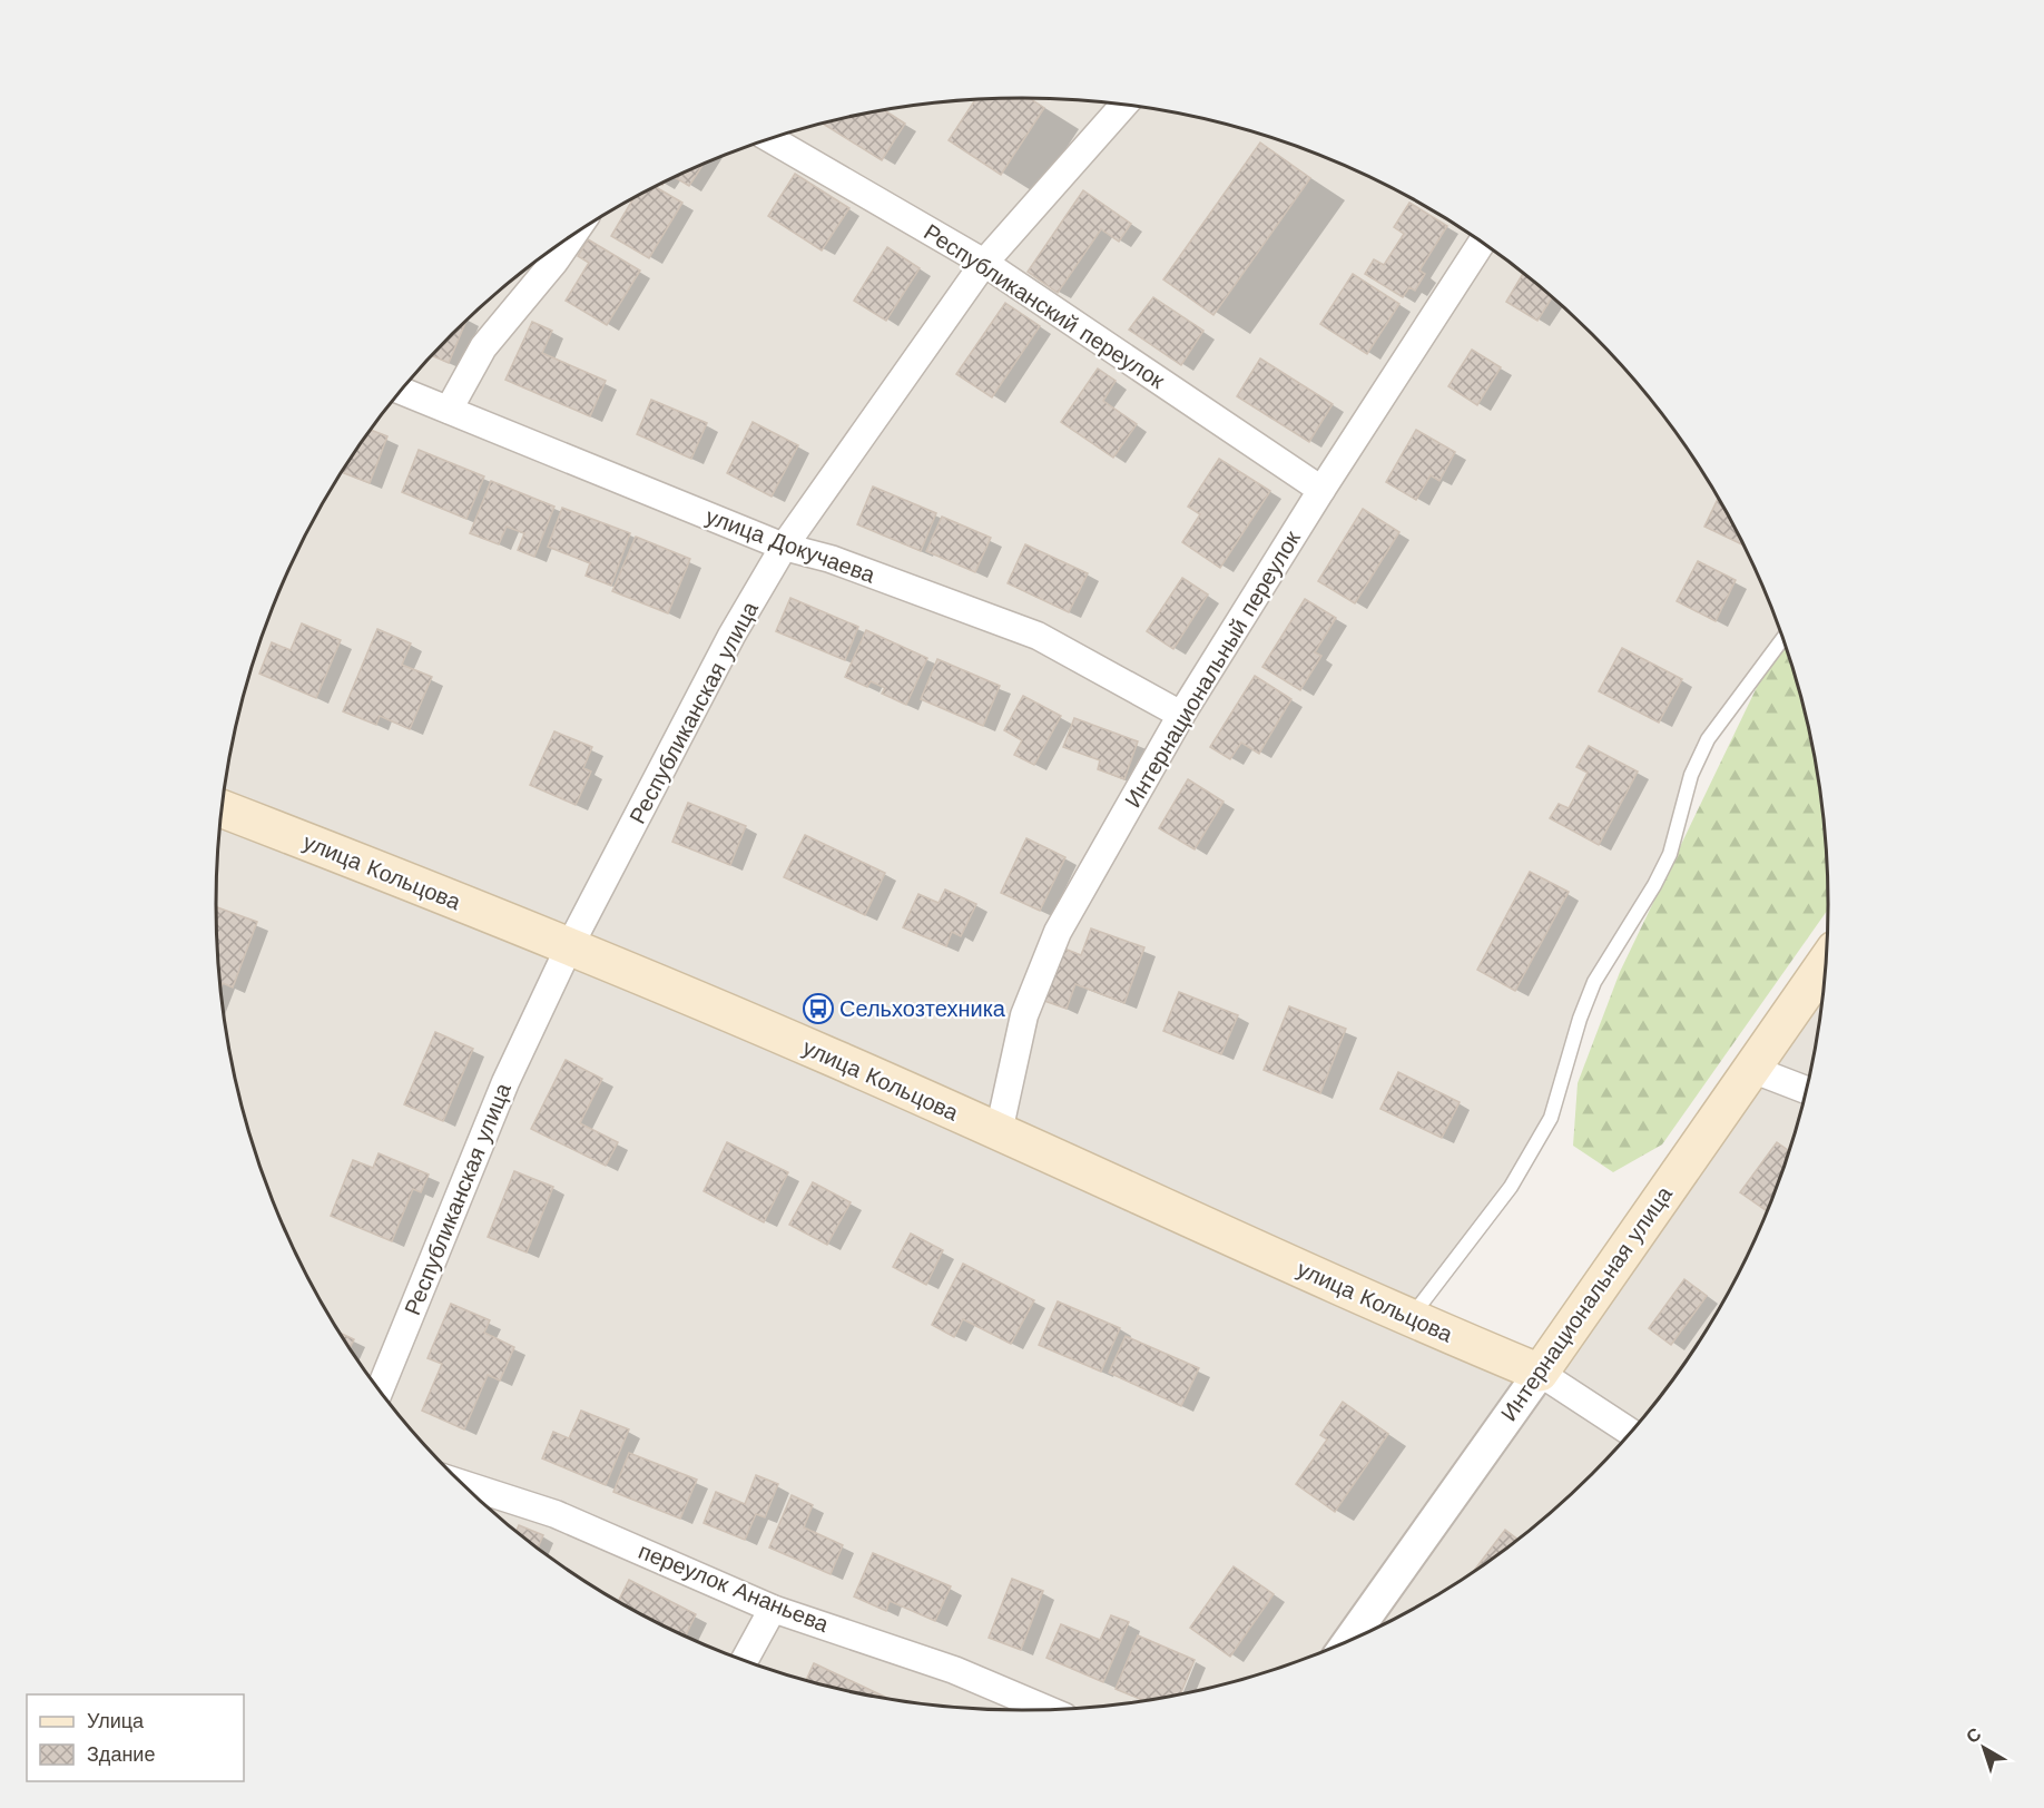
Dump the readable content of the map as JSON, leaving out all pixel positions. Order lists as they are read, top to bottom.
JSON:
{
  "streets": {
    "main road": ["улица Кольцова", "Интернациональная улица"],
    "street": [
      "Республиканский переулок",
      "улица Докучаева",
      "Интернациональный переулок",
      "Республиканская улица",
      "переулок Ананьева"
    ]
  },
  "crossings": [
    ["Республиканский переулок", "Интернациональный переулок"],
    ["Республиканский переулок", "Республиканская улица"],
    ["улица Докучаева", "Интернациональный переулок"],
    ["улица Докучаева", "Республиканская улица"],
    ["Интернациональный переулок", "улица Кольцова"],
    ["Республиканская улица", "улица Кольцова"],
    ["улица Кольцова", "Интернациональная улица"]
  ],
  "places": {
    "bus stop": ["Сельхозтехника"]
  },
  "legend": ["Улица", "Здание"],
  "north": "top left"
}
